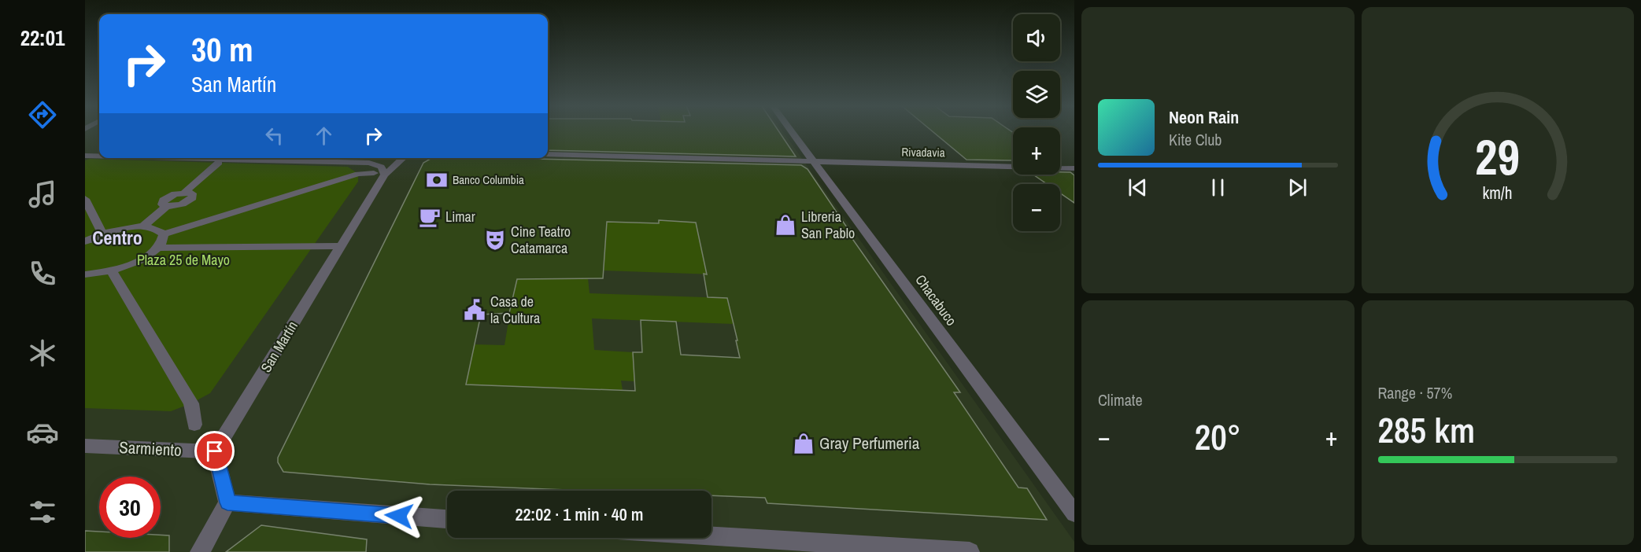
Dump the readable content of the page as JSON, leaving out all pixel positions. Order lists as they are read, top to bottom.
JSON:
{
  "streets": {
    "street": [
      "Rivadavia",
      "Chacabuco",
      "San Martín",
      "Sarmiento"
    ]
  },
  "crossings": [
    ["Rivadavia", "Chacabuco"],
    ["San Martín", "Sarmiento"]
  ],
  "districts": ["Centro"],
  "parks": ["Plaza 25 de Mayo"],
  "places": {
    "bank": ["Banco Columbia"],
    "cafe": ["Limar"],
    "shop": ["Libreria San Pablo", "Gray Perfumeria"],
    "theatre": ["Cine Teatro Catamarca"],
    "public building": ["Casa de la Cultura"]
  },
  "page": {
    "tabs": "22:01",
    "map_buttons": ["+", "−"],
    "turn": ["30 m", "San Martín"],
    "song": ["Neon Rain", "Kite Club"],
    "tile": [
      "Climate",
      ["Range · 57%", "285 km"]
    ],
    "heat": ["−", "20°", "+"],
    "limit": "30",
    "trip": "22:02 · 1 min · 40 m",
    "gauge": ["29", "km/h"]
  }
}
